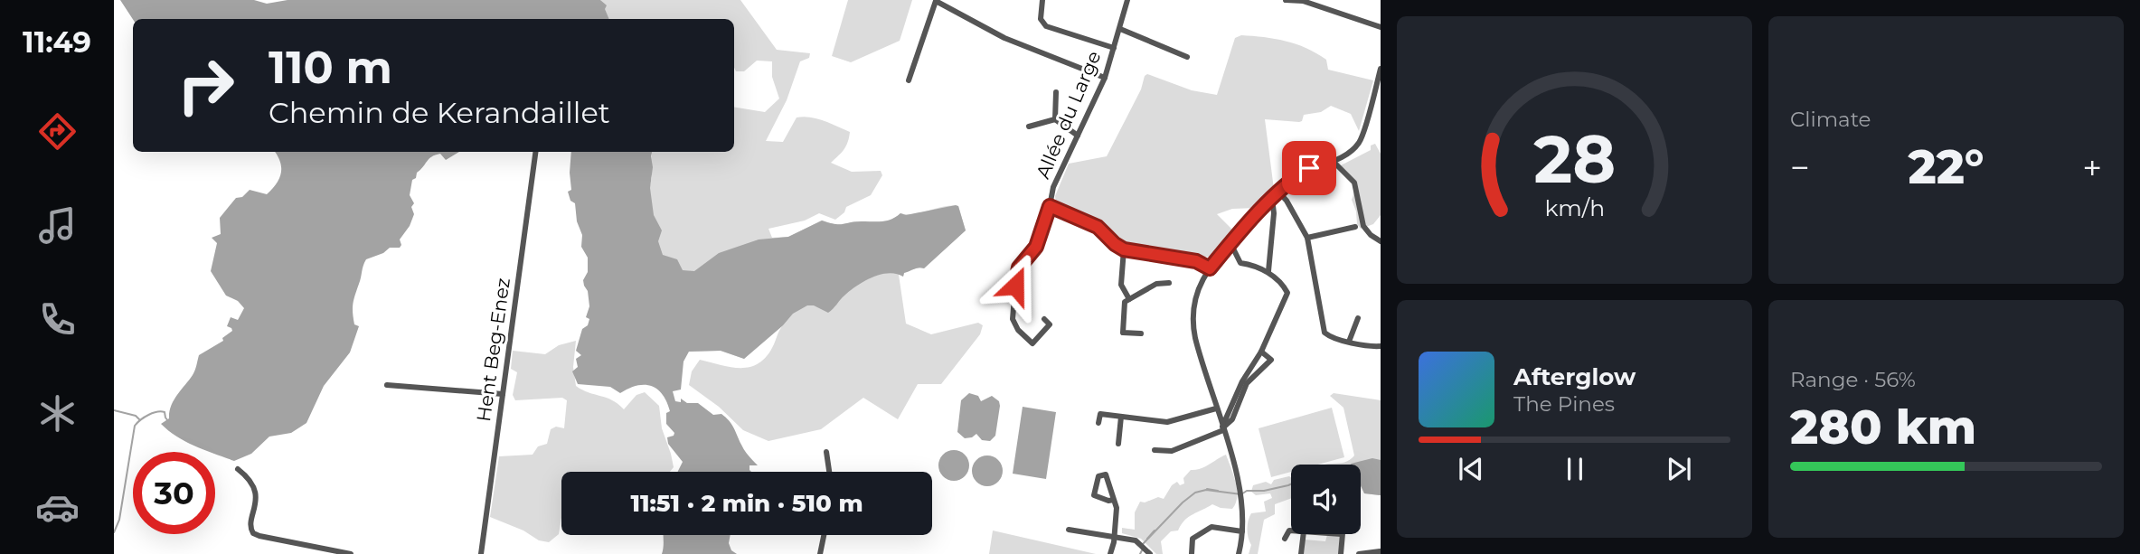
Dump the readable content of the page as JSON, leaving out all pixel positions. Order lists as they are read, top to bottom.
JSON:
{
  "streets": {
    "street": ["Allée du Large", "Hent Beg-Enez"]
  },
  "page": {
    "tabs": "11:49",
    "tile": [
      "Climate",
      ["Range · 56%", "280 km"]
    ],
    "turn": ["110 m", "Chemin de Kerandaillet"],
    "heat": ["−", "22°", "+"],
    "song": ["Afterglow", "The Pines"],
    "limit": "30",
    "trip": "11:51 · 2 min · 510 m",
    "gauge": ["28", "km/h"]
  }
}
